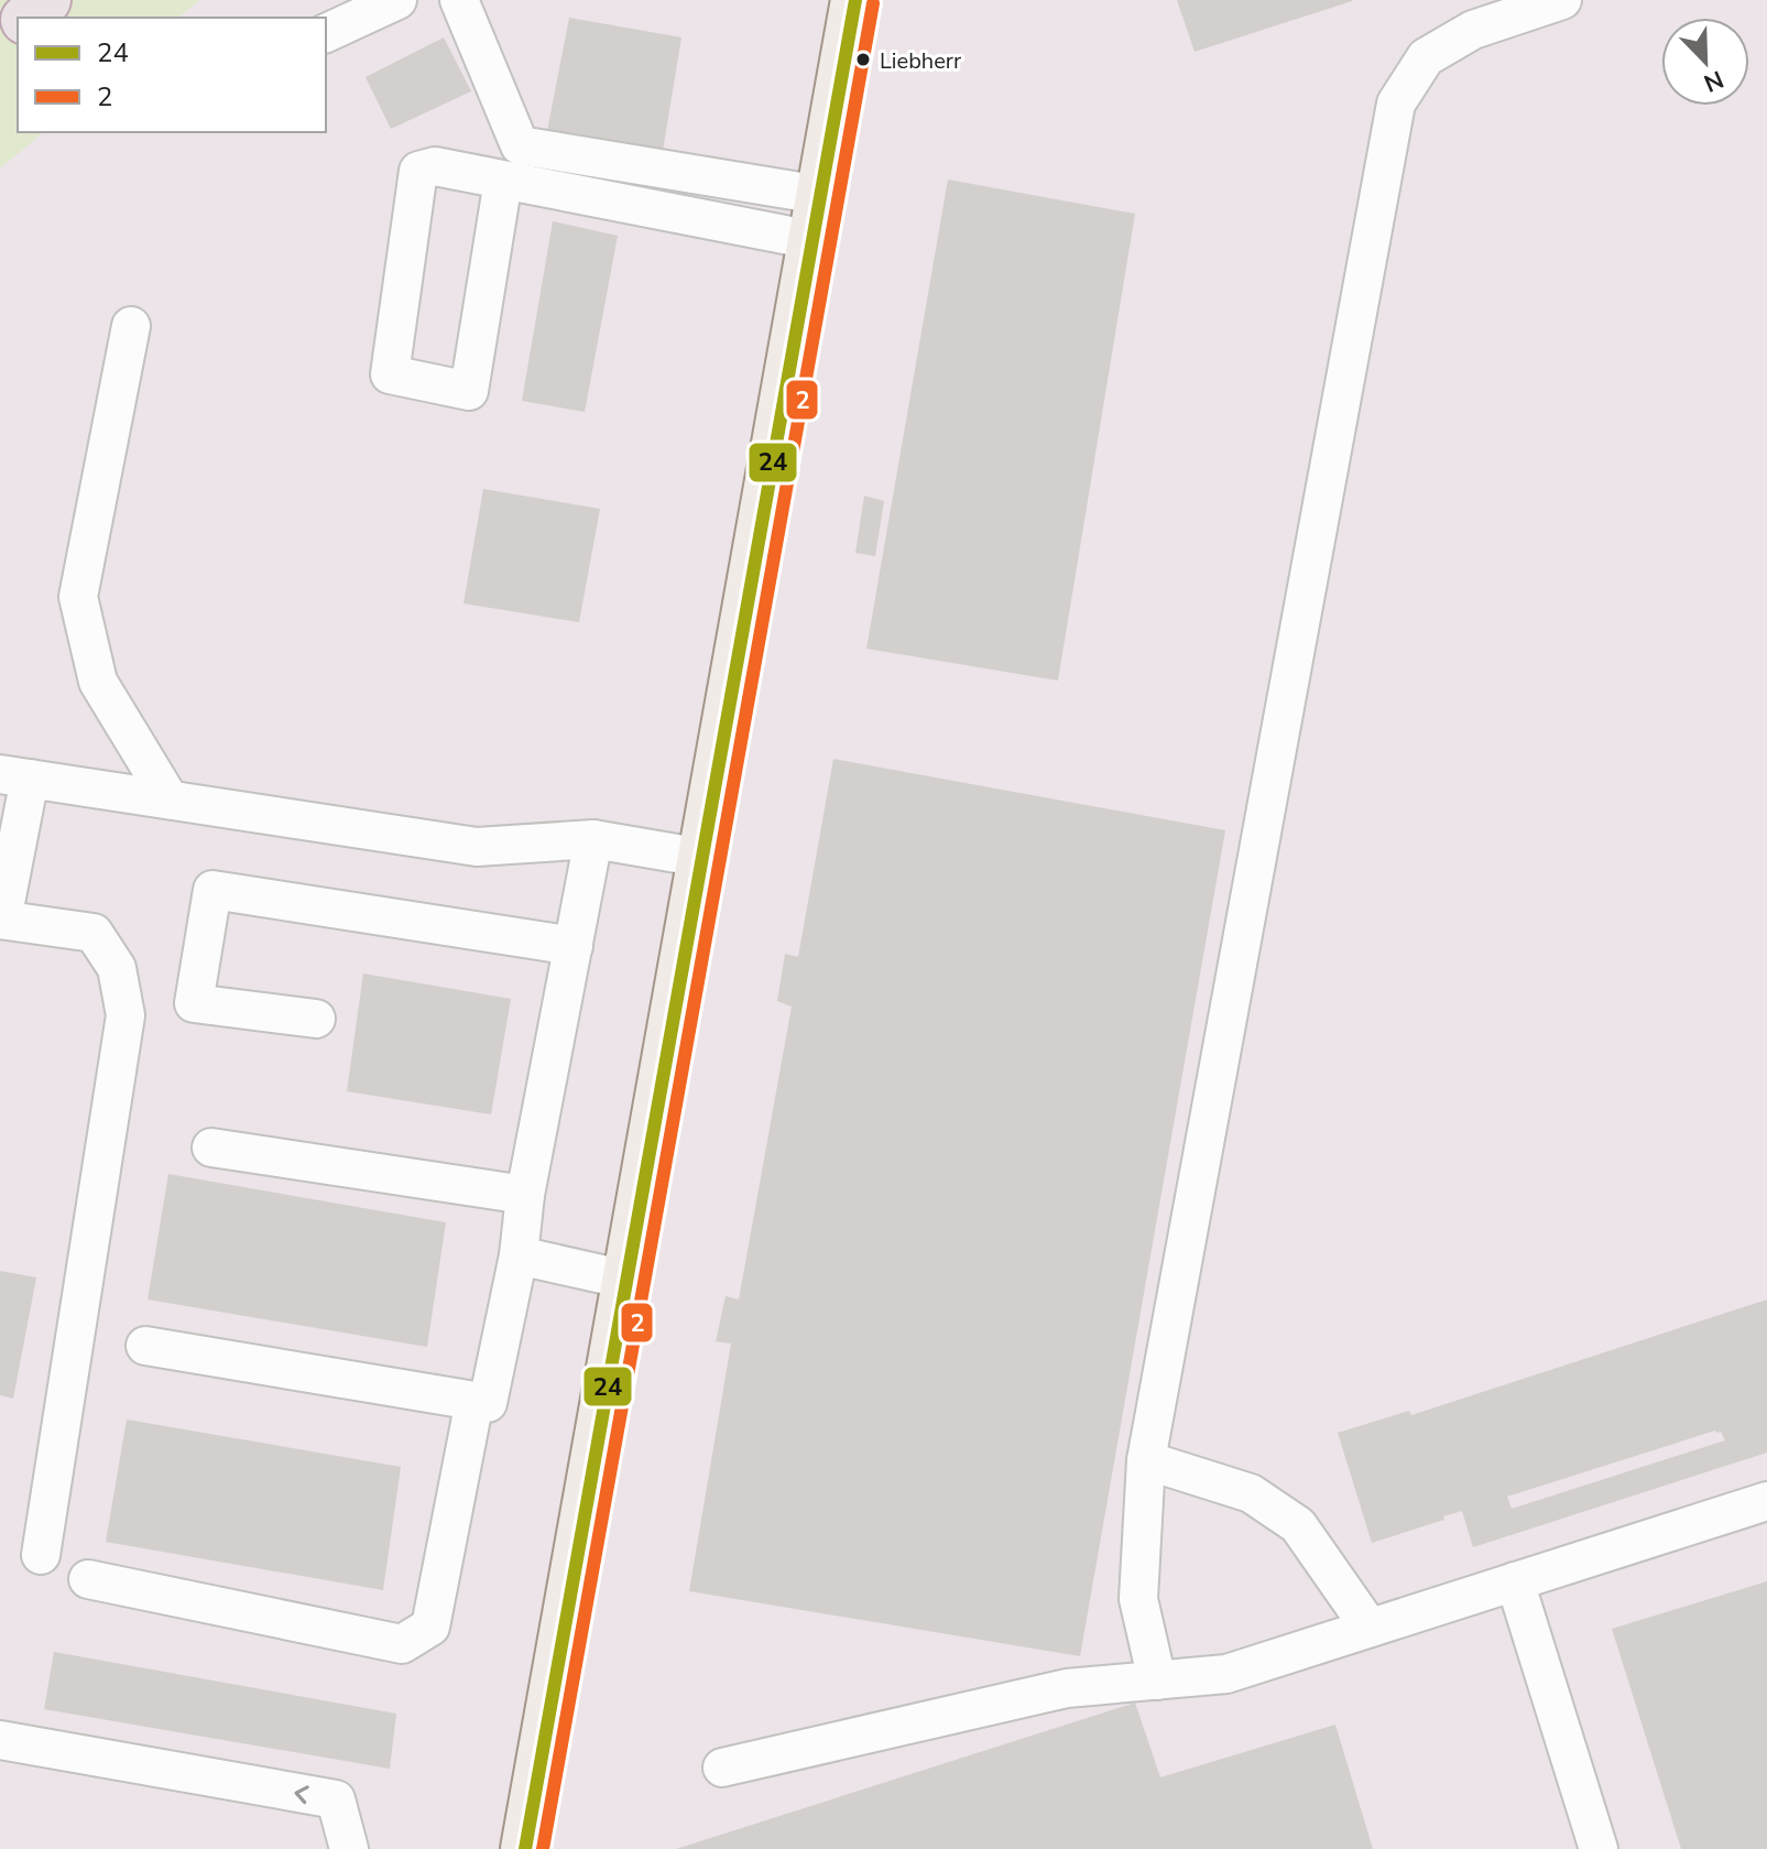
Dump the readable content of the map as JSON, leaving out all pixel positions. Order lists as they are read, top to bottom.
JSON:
{
  "places": ["Liebherr"],
  "lines": ["transit line 24", "transit line 2"],
  "legend": ["24", "2"],
  "north": "bottom right"
}
